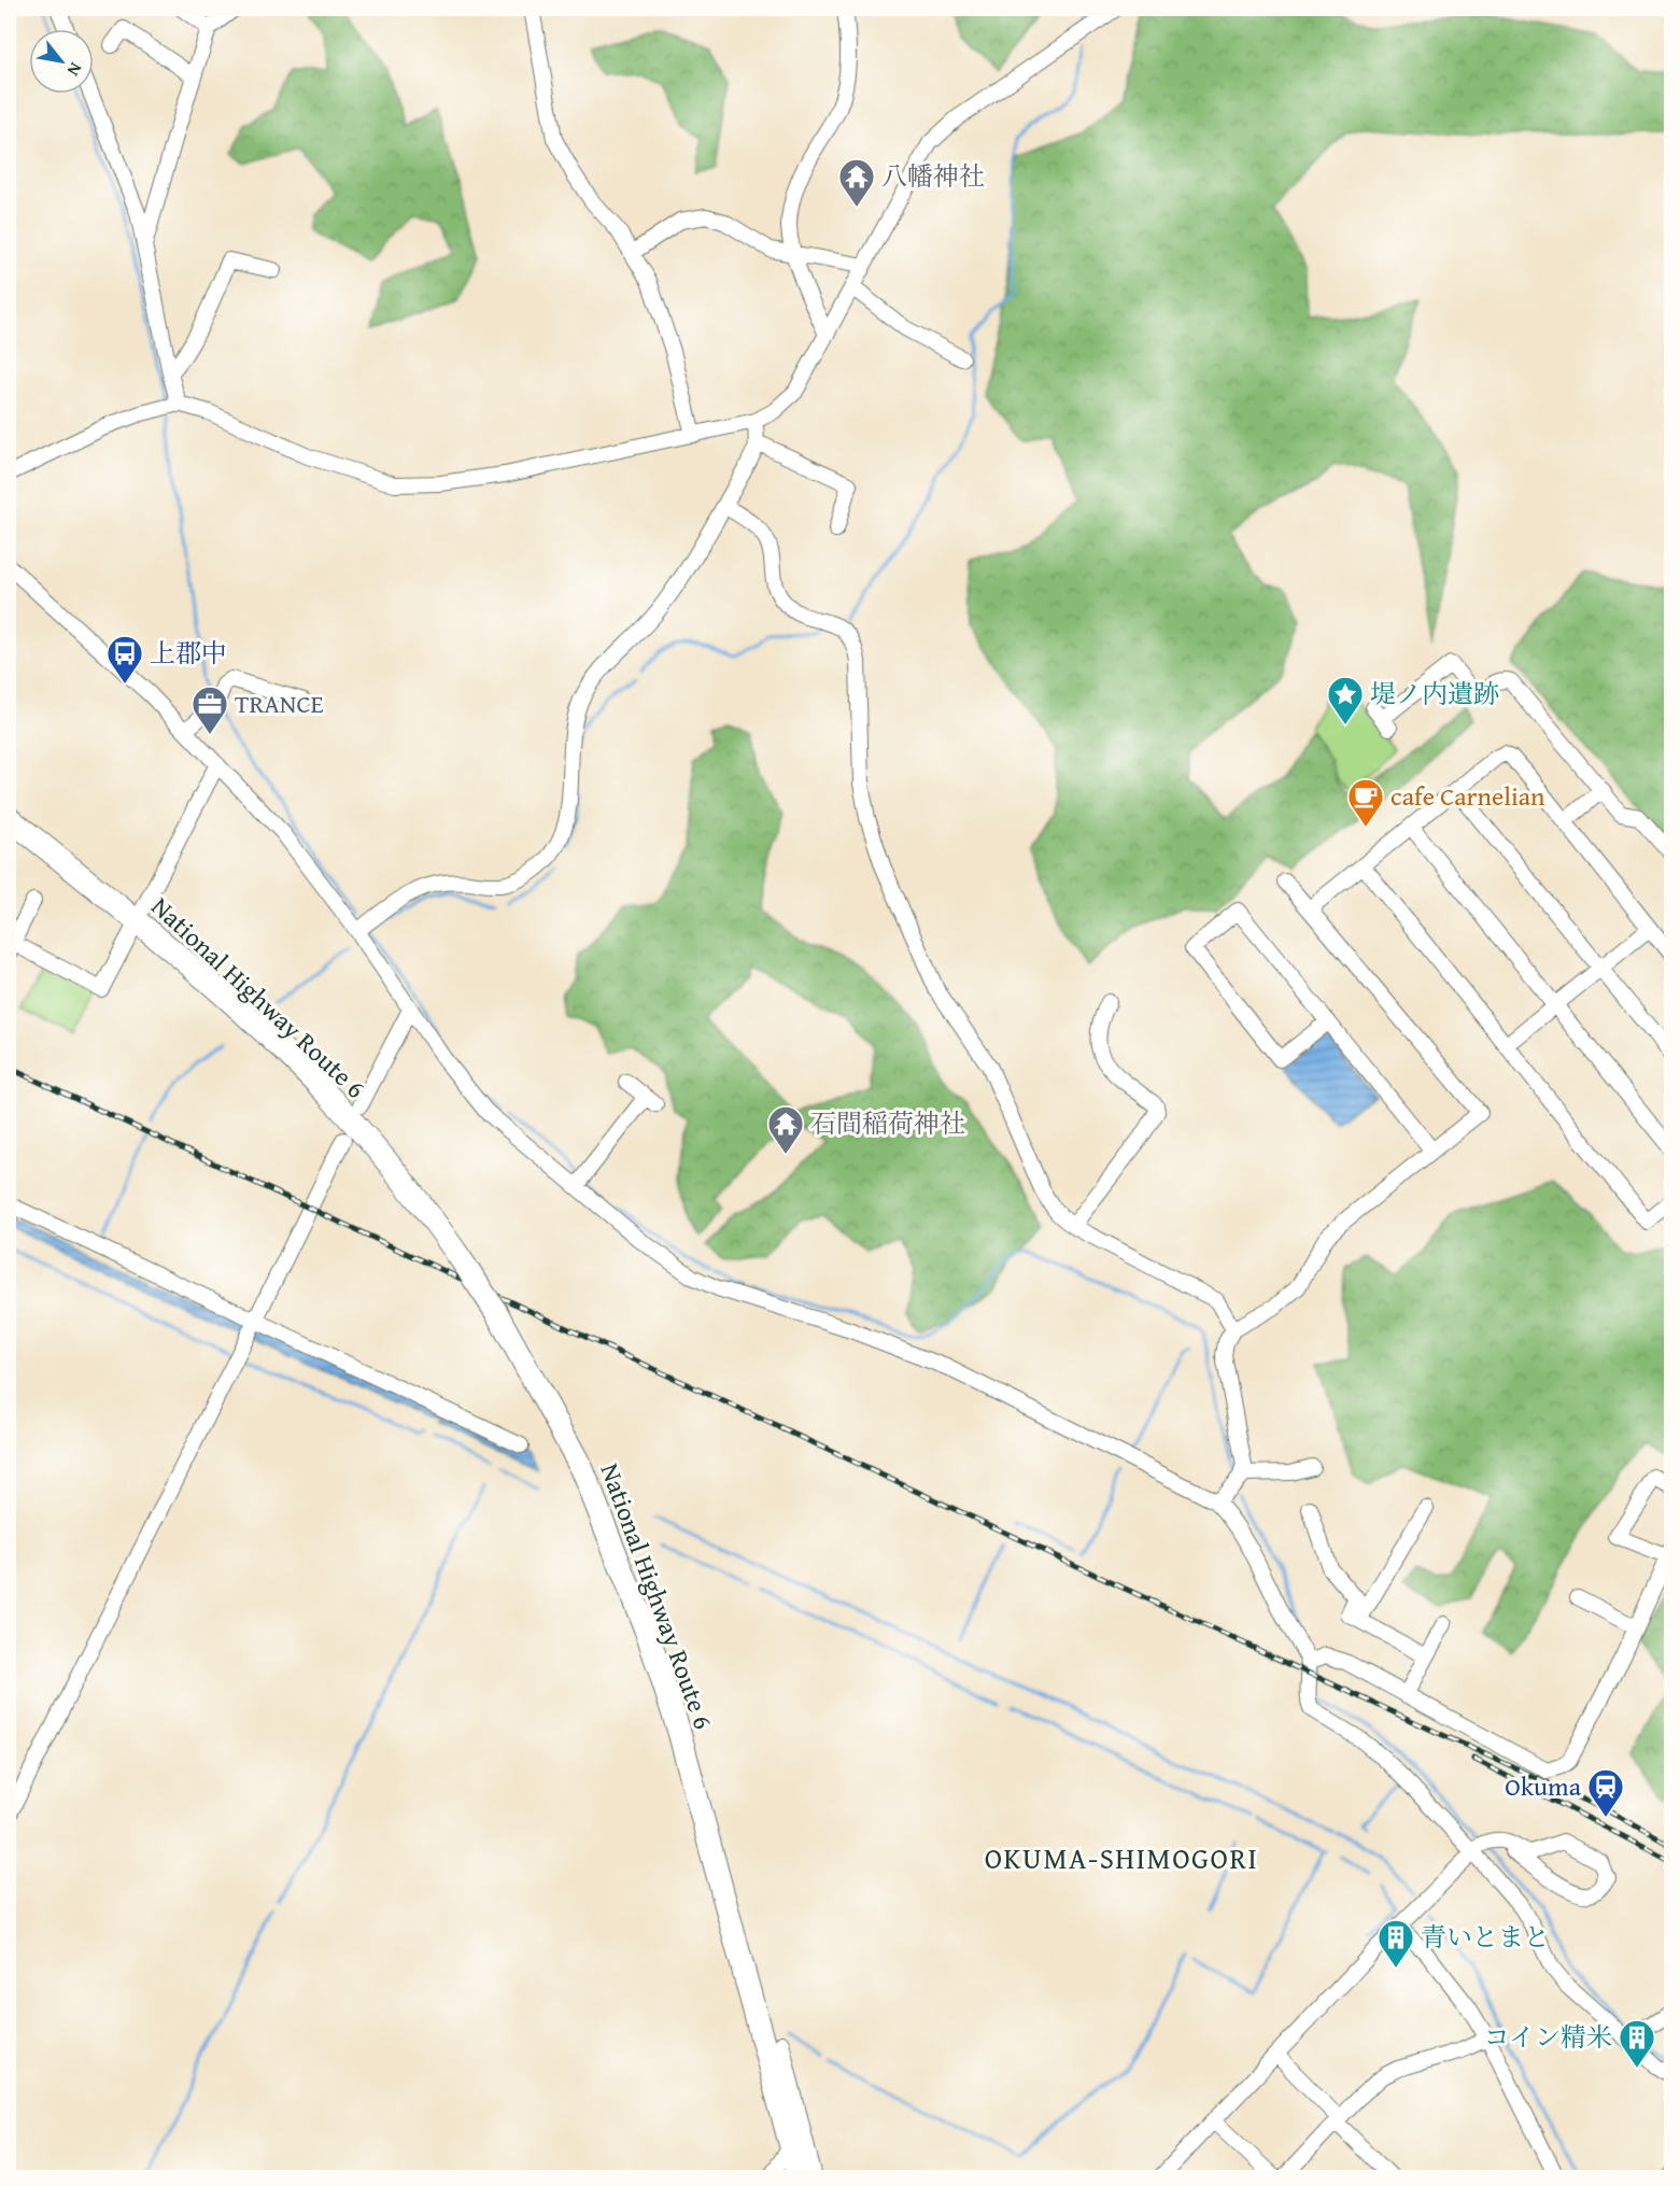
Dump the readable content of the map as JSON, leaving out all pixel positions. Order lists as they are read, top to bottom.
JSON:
{
  "streets": {
    "highway": ["National Highway Route 6"]
  },
  "districts": ["OKUMA-SHIMOGORI"],
  "places": {
    "temple": ["八幡神社", "石間稲荷神社"],
    "bus stop": ["上郡中"],
    "place": ["堤ノ内遺跡"],
    "office": ["TRANCE"],
    "cafe": ["cafe Carnelian"],
    "station": ["Okuma"],
    "building": ["青いとまと", "コイン精米"]
  },
  "north": "bottom right"
}
